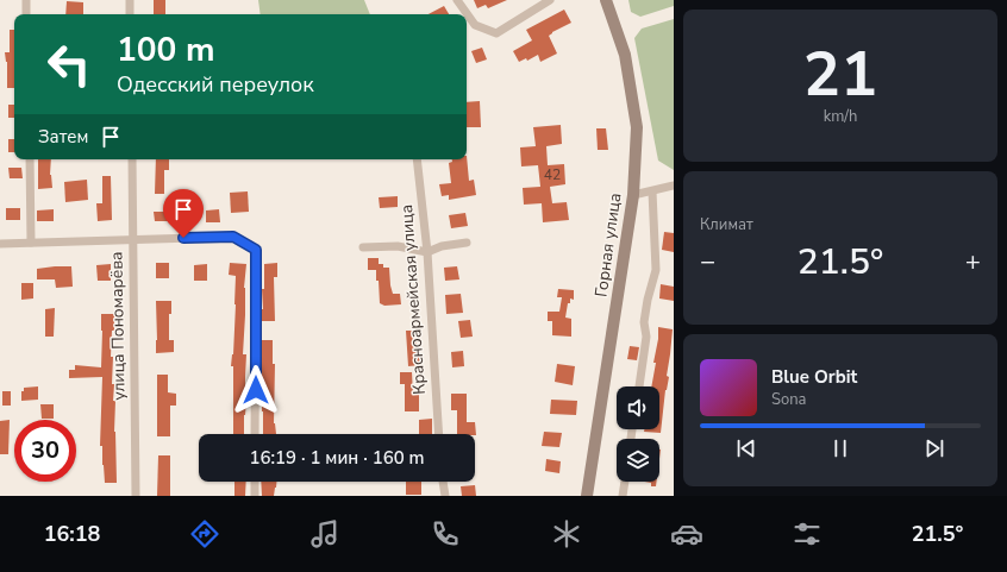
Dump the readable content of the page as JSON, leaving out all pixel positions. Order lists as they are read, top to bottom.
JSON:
{
  "streets": {
    "street": ["Горная улица", "Красноармейская улица", "улица Пономарёва"]
  },
  "house_numbers": ["42"],
  "page": {
    "tile": [
      ["21", "km/h"],
      "Климат"
    ],
    "turn": ["100 m", "Одесский переулок"],
    "then": "Затем",
    "heat": ["−", "21.5°", "+"],
    "song": ["Blue Orbit", "Sona"],
    "limit": "30",
    "trip": "16:19 · 1 мин · 160 m",
    "tabs": ["16:18", "21.5°"]
  }
}
